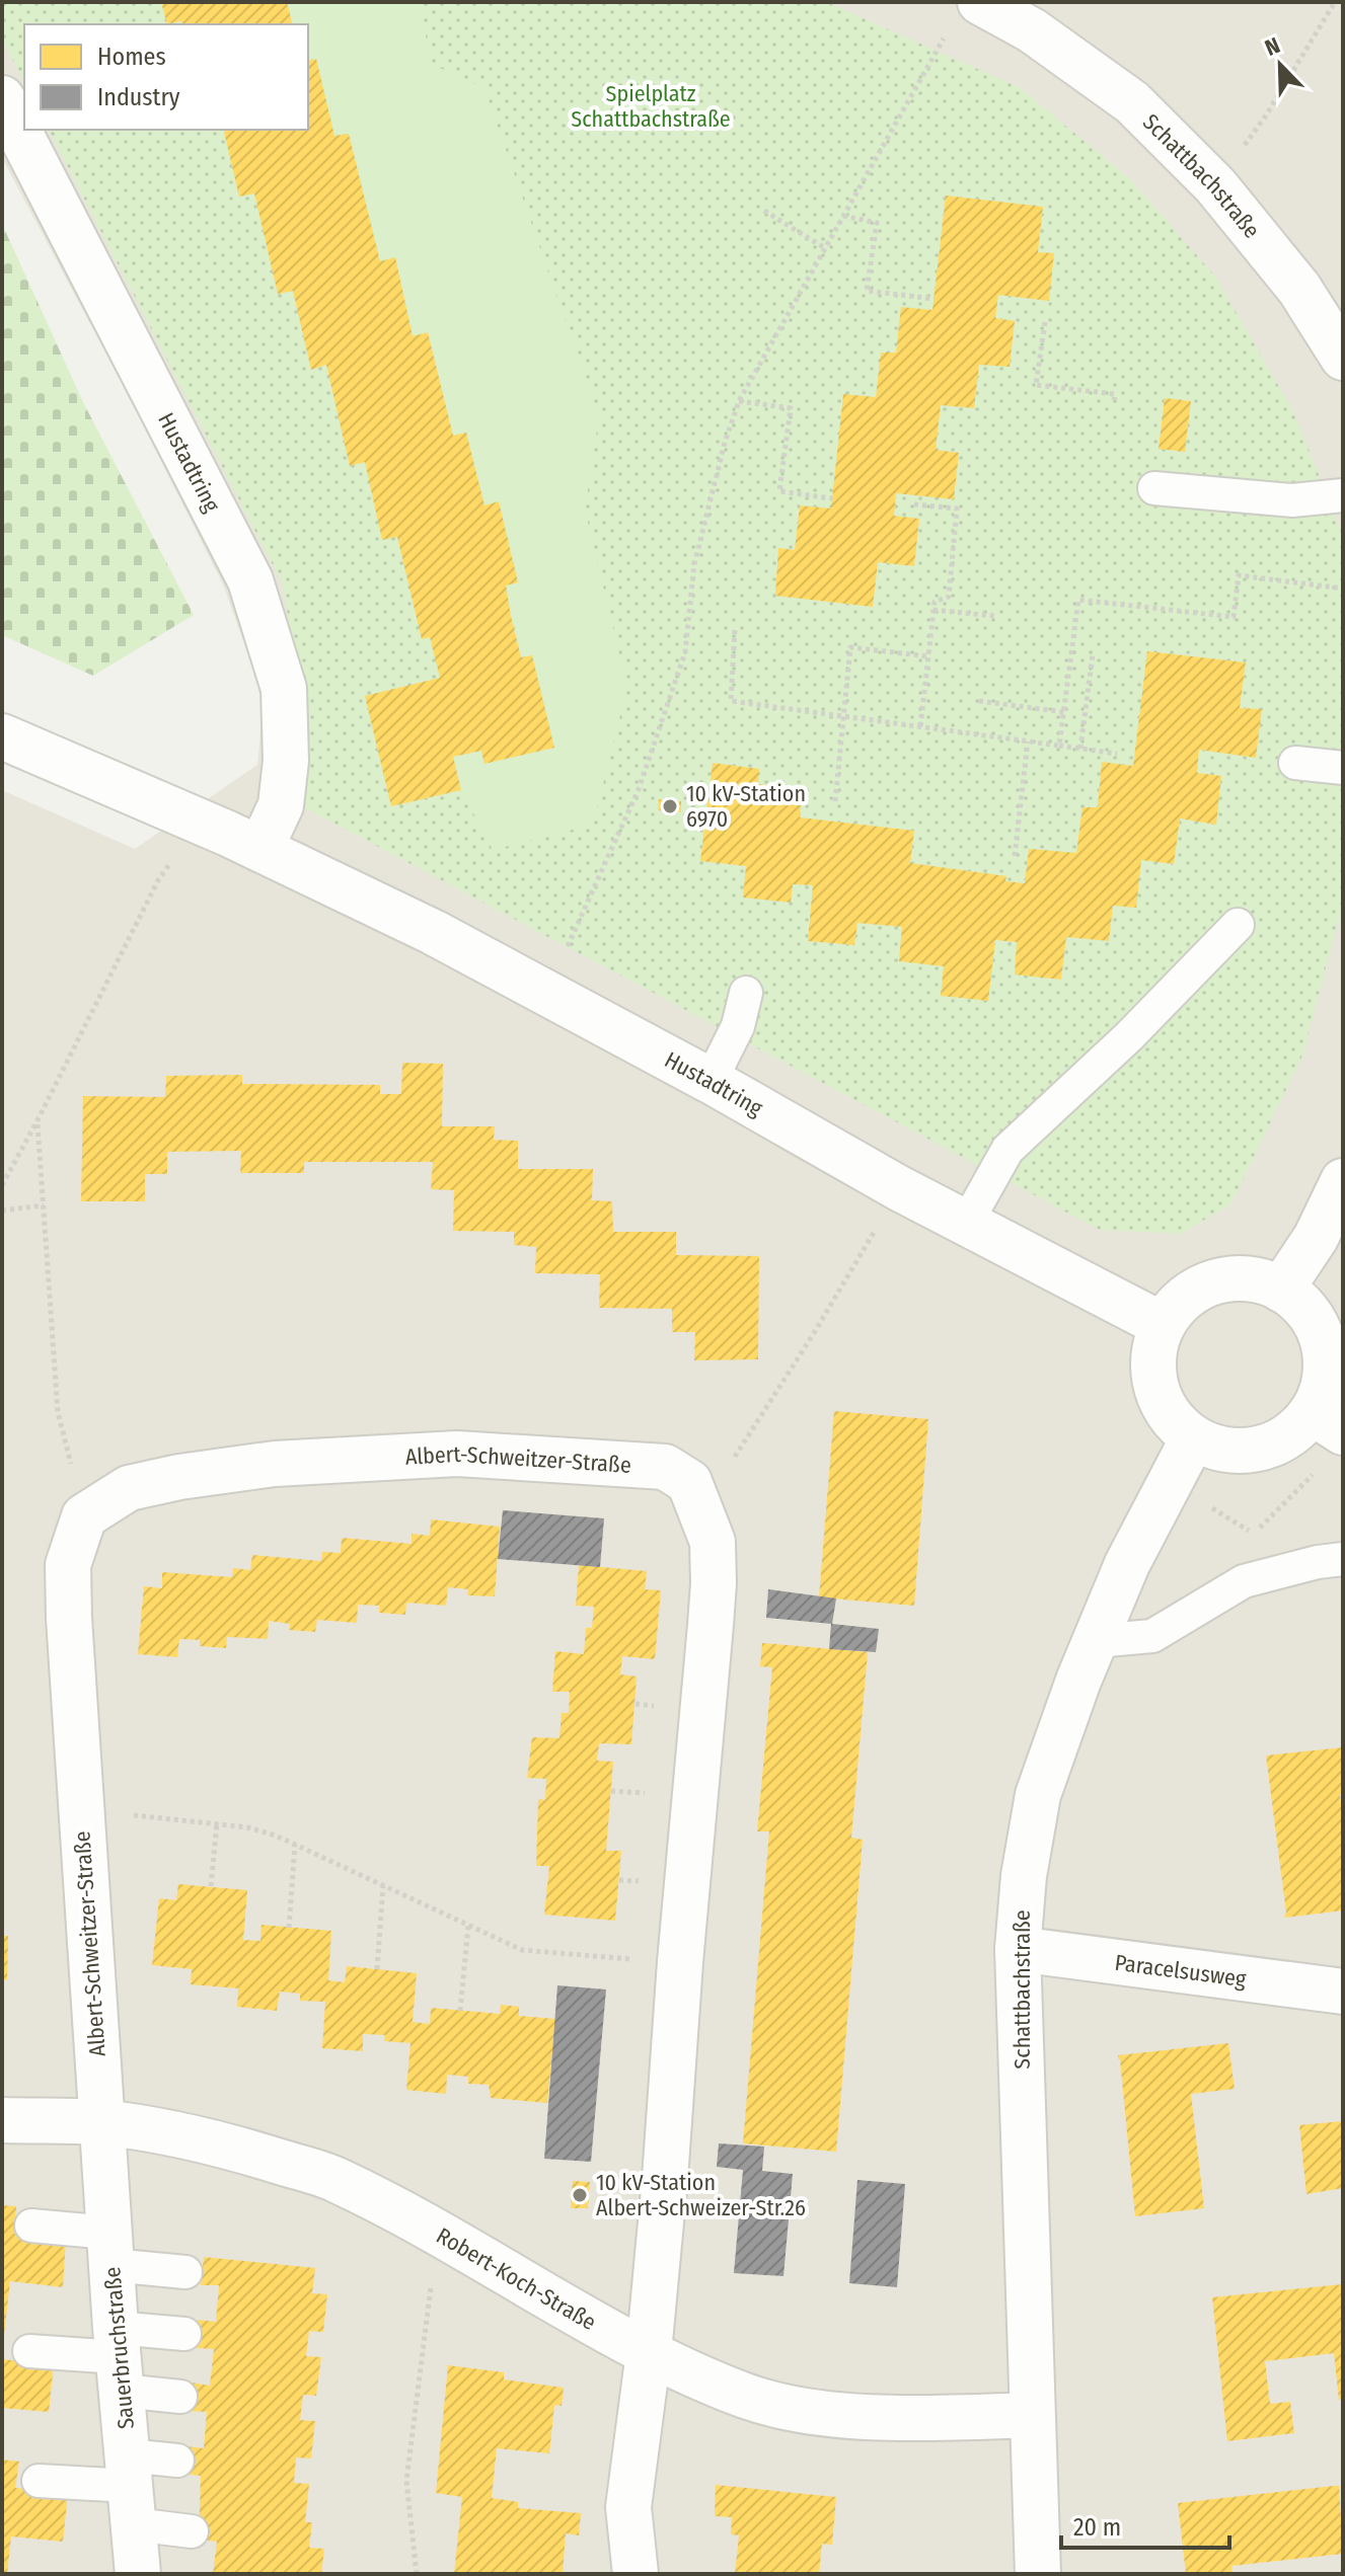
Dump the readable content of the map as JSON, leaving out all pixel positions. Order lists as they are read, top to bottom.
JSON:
{
  "streets": {
    "street": [
      "Schattbachstraße",
      "Hustadtring",
      "Albert-Schweitzer-Straße",
      "Paracelsusweg",
      "Robert-Koch-Straße",
      "Sauerbruchstraße"
    ]
  },
  "crossings": [
    ["Schattbachstraße", "Hustadtring"],
    ["Schattbachstraße", "Paracelsusweg"],
    ["Schattbachstraße", "Robert-Koch-Straße"],
    ["Albert-Schweitzer-Straße", "Robert-Koch-Straße"],
    ["Albert-Schweitzer-Straße", "Sauerbruchstraße"],
    ["Robert-Koch-Straße", "Sauerbruchstraße"]
  ],
  "parks": ["Spielplatz Schattbachstraße"],
  "places": ["10 kV-Station 6970", "10 kV-Station Albert-Schweizer-Str.26"],
  "legend": ["Homes", "Industry"],
  "scale_bar": "20 m",
  "north": "top left"
}
